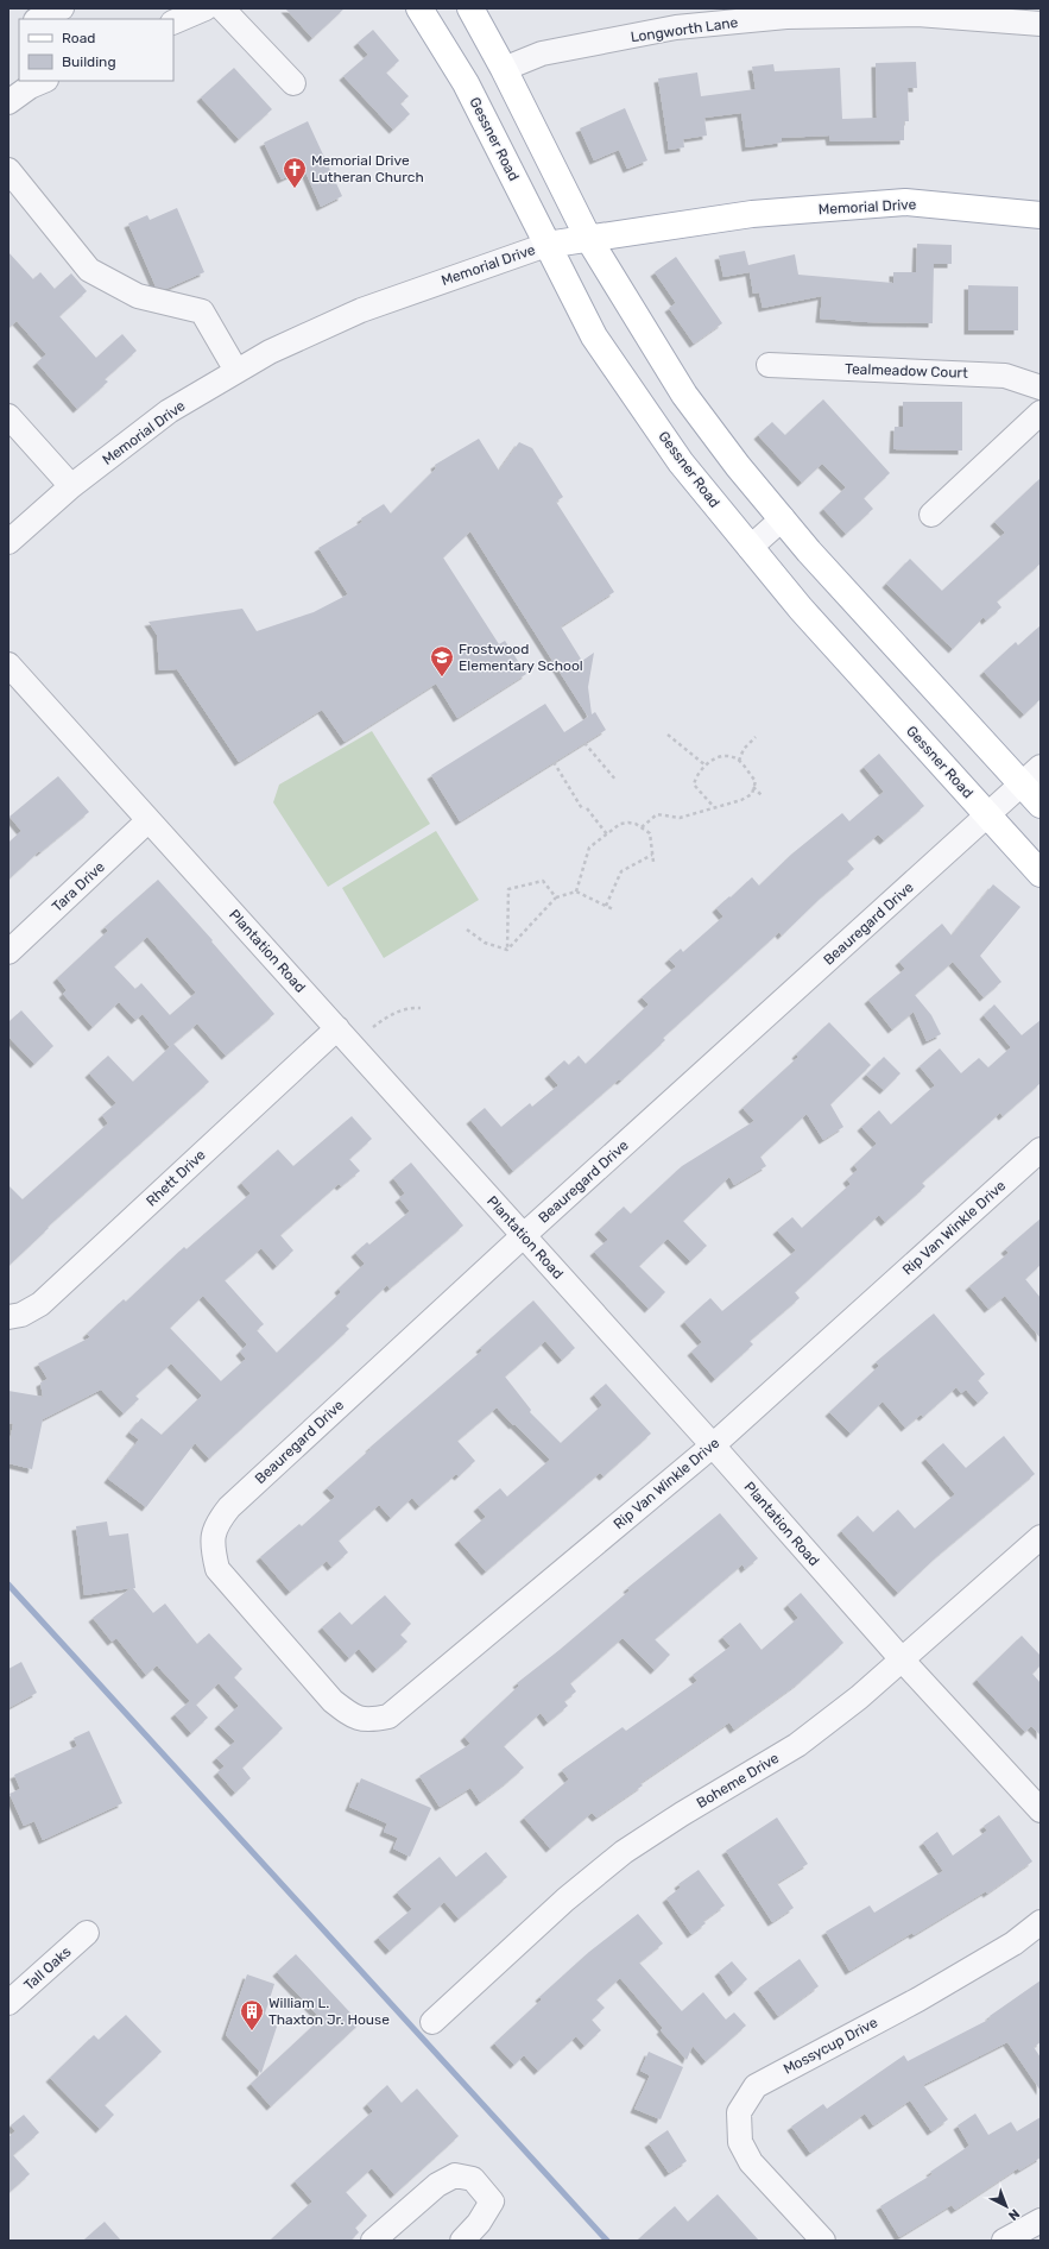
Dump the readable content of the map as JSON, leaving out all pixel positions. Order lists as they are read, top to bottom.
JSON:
{
  "streets": {
    "main road": ["Gessner Road", "Memorial Drive"],
    "street": [
      "Longworth Lane",
      "Tealmeadow Court",
      "Tara Drive",
      "Beauregard Drive",
      "Plantation Road",
      "Rhett Drive",
      "Rip Van Winkle Drive",
      "Boheme Drive",
      "Tall Oaks",
      "Mossycup Drive"
    ]
  },
  "crossings": [
    ["Gessner Road", "Memorial Drive"],
    ["Gessner Road", "Beauregard Drive"],
    ["Tara Drive", "Plantation Road"],
    ["Beauregard Drive", "Plantation Road"],
    ["Beauregard Drive", "Rip Van Winkle Drive"],
    ["Plantation Road", "Rhett Drive"],
    ["Plantation Road", "Rip Van Winkle Drive"],
    ["Plantation Road", "Boheme Drive"]
  ],
  "places": {
    "church": ["Memorial Drive Lutheran Church"],
    "school or university": ["Frostwood Elementary School"],
    "building": ["William L. Thaxton Jr. House"]
  },
  "legend": ["Road", "Building"],
  "north": "bottom right"
}
